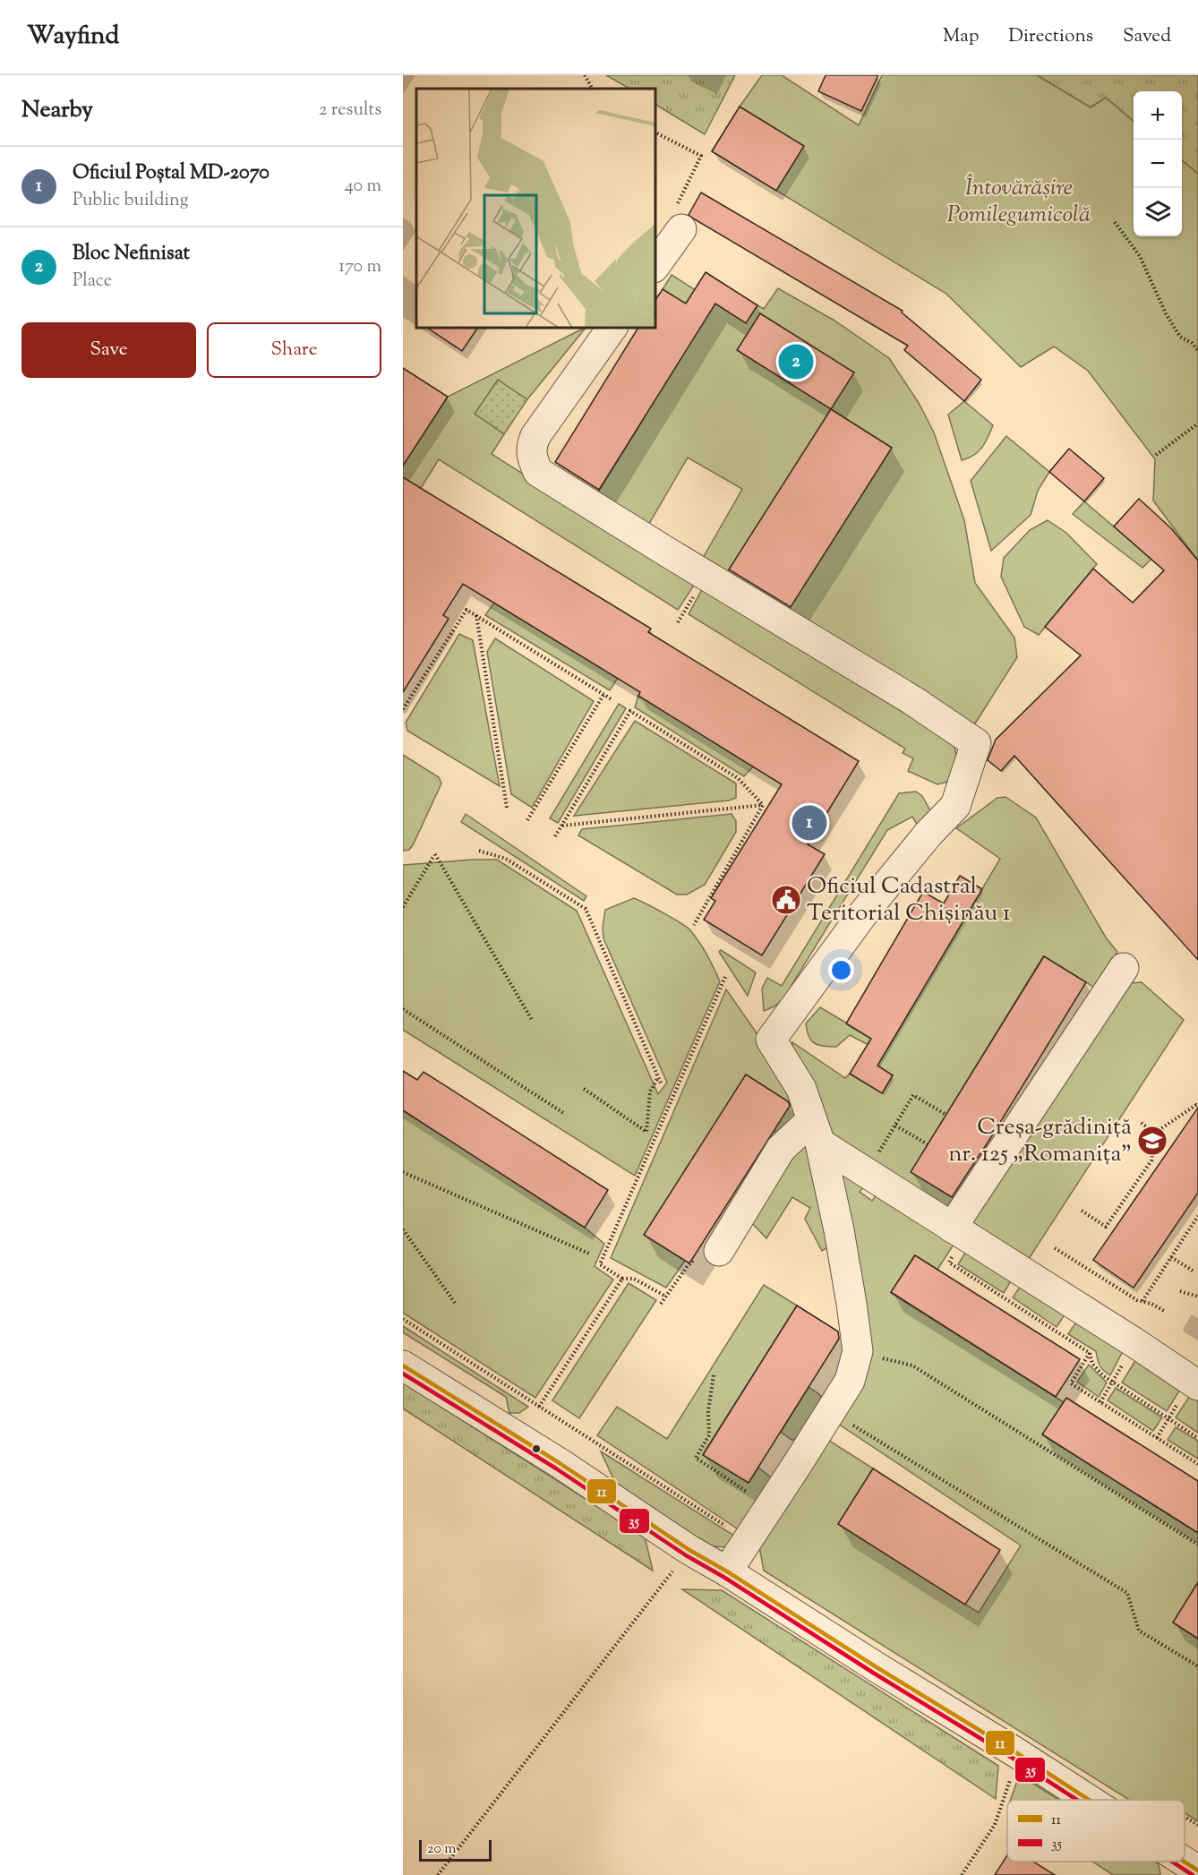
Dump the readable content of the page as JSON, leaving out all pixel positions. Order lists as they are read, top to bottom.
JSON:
{
  "parks": ["Întovărășire Pomilegumicolă"],
  "places": {
    "public building": ["Oficiul Cadastral Teritorial Chișinău 1"],
    "school or university": ["Creșa-grădiniță nr. 125 „Romanița”"]
  },
  "lines": ["transit line 11", "transit line 35"],
  "legend": ["11", "35"],
  "scale_bar": "20 m",
  "page": {
    "header": "Wayfind",
    "nav": ["Map", "Directions", "Saved"],
    "heading": ["Nearby", "2 results"],
    "map_buttons": ["+", "−"],
    "list": [
      {
        "mark": "1",
        "name": "Oficiul Poștal MD-2070",
        "note": "Public building",
        "value": "40 m"
      },
      {
        "mark": "2",
        "name": "Bloc Nefinisat",
        "note": "Place",
        "value": "170 m"
      }
    ],
    "buttons": ["Save", "Share"],
    "pins": ["2", "1"],
    "scale": "20 m"
  }
}
